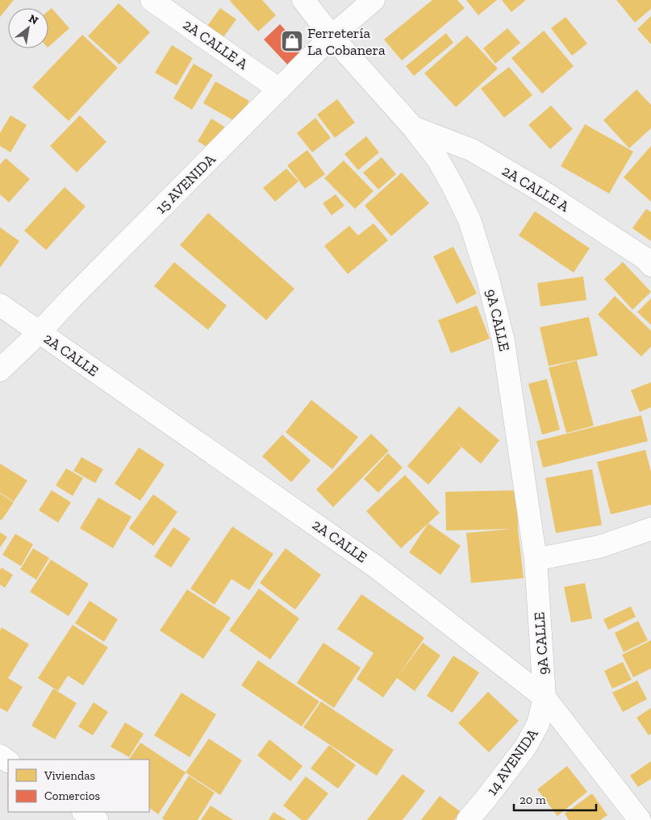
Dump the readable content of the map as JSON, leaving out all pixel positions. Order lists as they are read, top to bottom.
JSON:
{
  "streets": {
    "street": [
      "2A CALLE A",
      "15 AVENIDA",
      "9A CALLE",
      "2A CALLE",
      "14 AVENIDA"
    ]
  },
  "crossings": [
    ["2A CALLE A", "15 AVENIDA"],
    ["2A CALLE A", "9A CALLE"],
    ["15 AVENIDA", "9A CALLE"],
    ["15 AVENIDA", "2A CALLE"],
    ["9A CALLE", "2A CALLE"],
    ["9A CALLE", "14 AVENIDA"],
    ["2A CALLE", "14 AVENIDA"]
  ],
  "places": {
    "shop": ["Ferretería La Cobanera"]
  },
  "legend": ["Viviendas", "Comercios"],
  "scale_bar": "20 m",
  "north": "top right"
}
